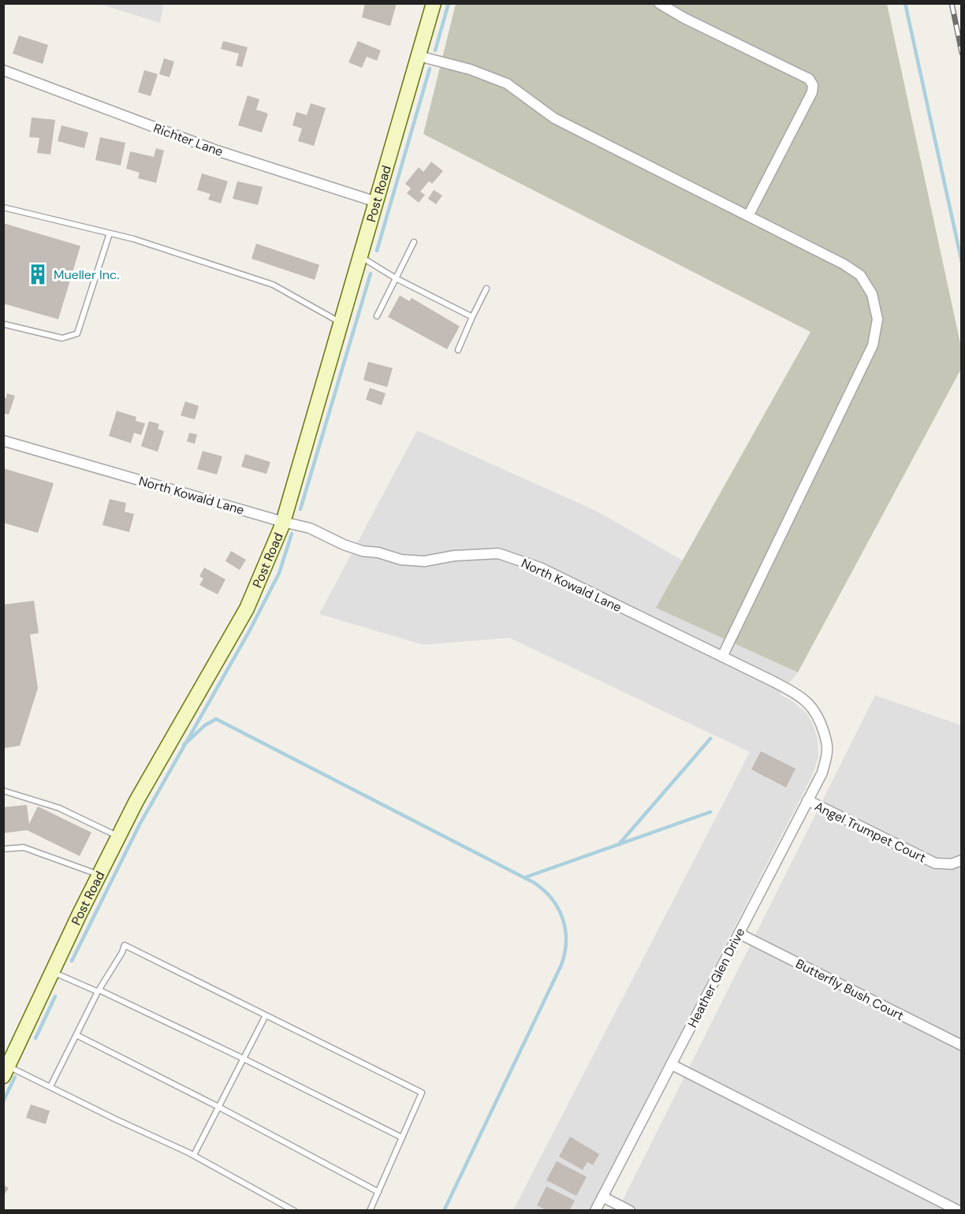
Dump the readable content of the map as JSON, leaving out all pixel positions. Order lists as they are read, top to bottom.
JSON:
{
  "streets": {
    "street": [
      "Richter Lane",
      "Post Road",
      "North Kowald Lane",
      "Angel Trumpet Court",
      "Heather Glen Drive",
      "Butterfly Bush Court"
    ]
  },
  "crossings": [
    ["Richter Lane", "Post Road"],
    ["Post Road", "North Kowald Lane"],
    ["North Kowald Lane", "Heather Glen Drive"],
    ["Angel Trumpet Court", "Heather Glen Drive"],
    ["Heather Glen Drive", "Butterfly Bush Court"]
  ],
  "places": {
    "building": ["Mueller Inc."]
  }
}
